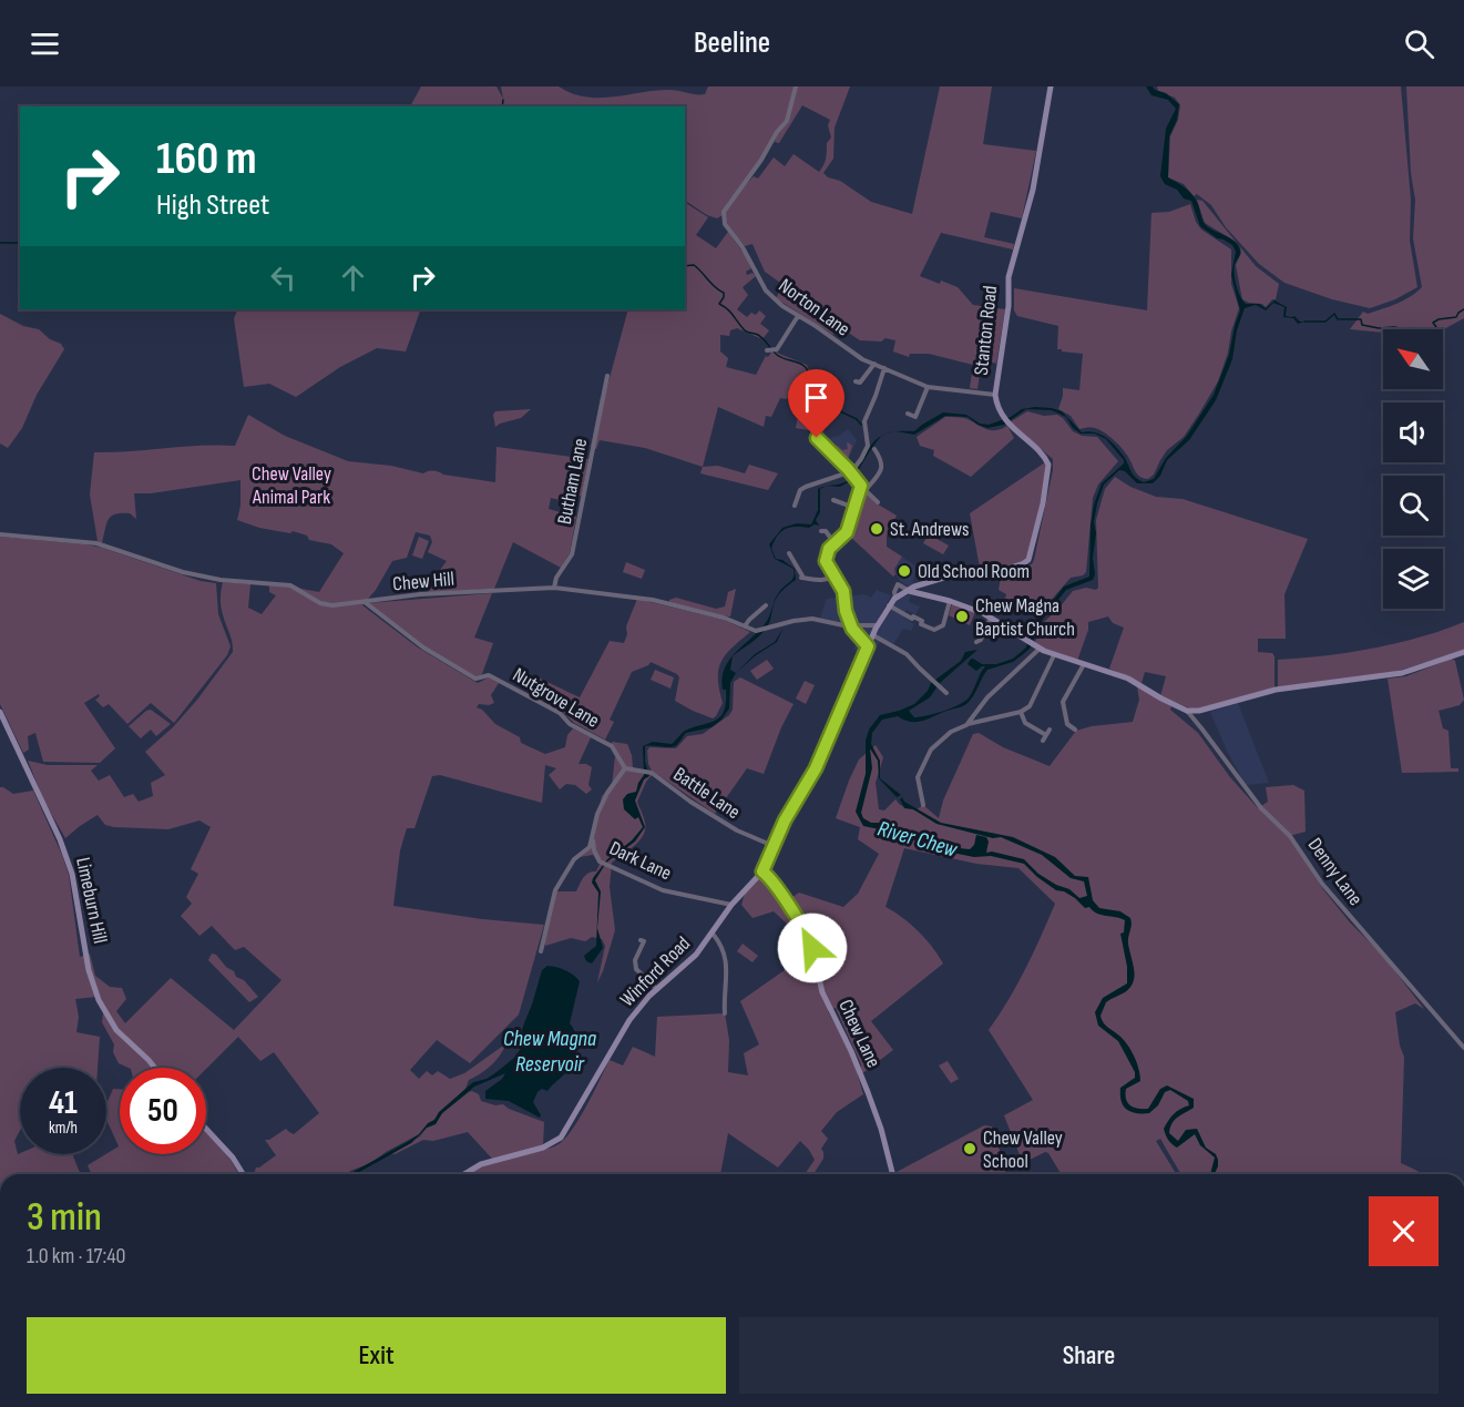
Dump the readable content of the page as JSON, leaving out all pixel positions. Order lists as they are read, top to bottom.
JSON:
{
  "streets": {
    "main road": [
      "Stanton Road",
      "Limeburn Hill",
      "Winford Road",
      "Chew Lane"
    ],
    "street": [
      "Norton Lane",
      "Butham Lane",
      "Chew Hill",
      "Nutgrove Lane",
      "Battle Lane",
      "Dark Lane",
      "Denny Lane"
    ]
  },
  "crossings": [
    ["Norton Lane", "Stanton Road"],
    ["Stanton Road", "Winford Road"],
    ["Butham Lane", "Chew Hill"],
    ["Chew Hill", "Nutgrove Lane"],
    ["Chew Hill", "Winford Road"],
    ["Nutgrove Lane", "Battle Lane"],
    ["Battle Lane", "Winford Road"],
    ["Dark Lane", "Winford Road"],
    ["Winford Road", "Chew Lane"]
  ],
  "water": ["River Chew", "Chew Magna Reservoir"],
  "parks": ["Chew Valley Animal Park"],
  "places": [
    "St. Andrews",
    "Old School Room",
    "Chew Magna Baptist Church",
    "Chew Valley School"
  ],
  "north": "top left",
  "page": {
    "header": "Beeline",
    "turn": ["160 m", "High Street"],
    "speed": "41 km/h",
    "limit": "50",
    "heading": ["3 min", "1.0 km · 17:40"],
    "buttons": ["Exit", "Share"]
  }
}
